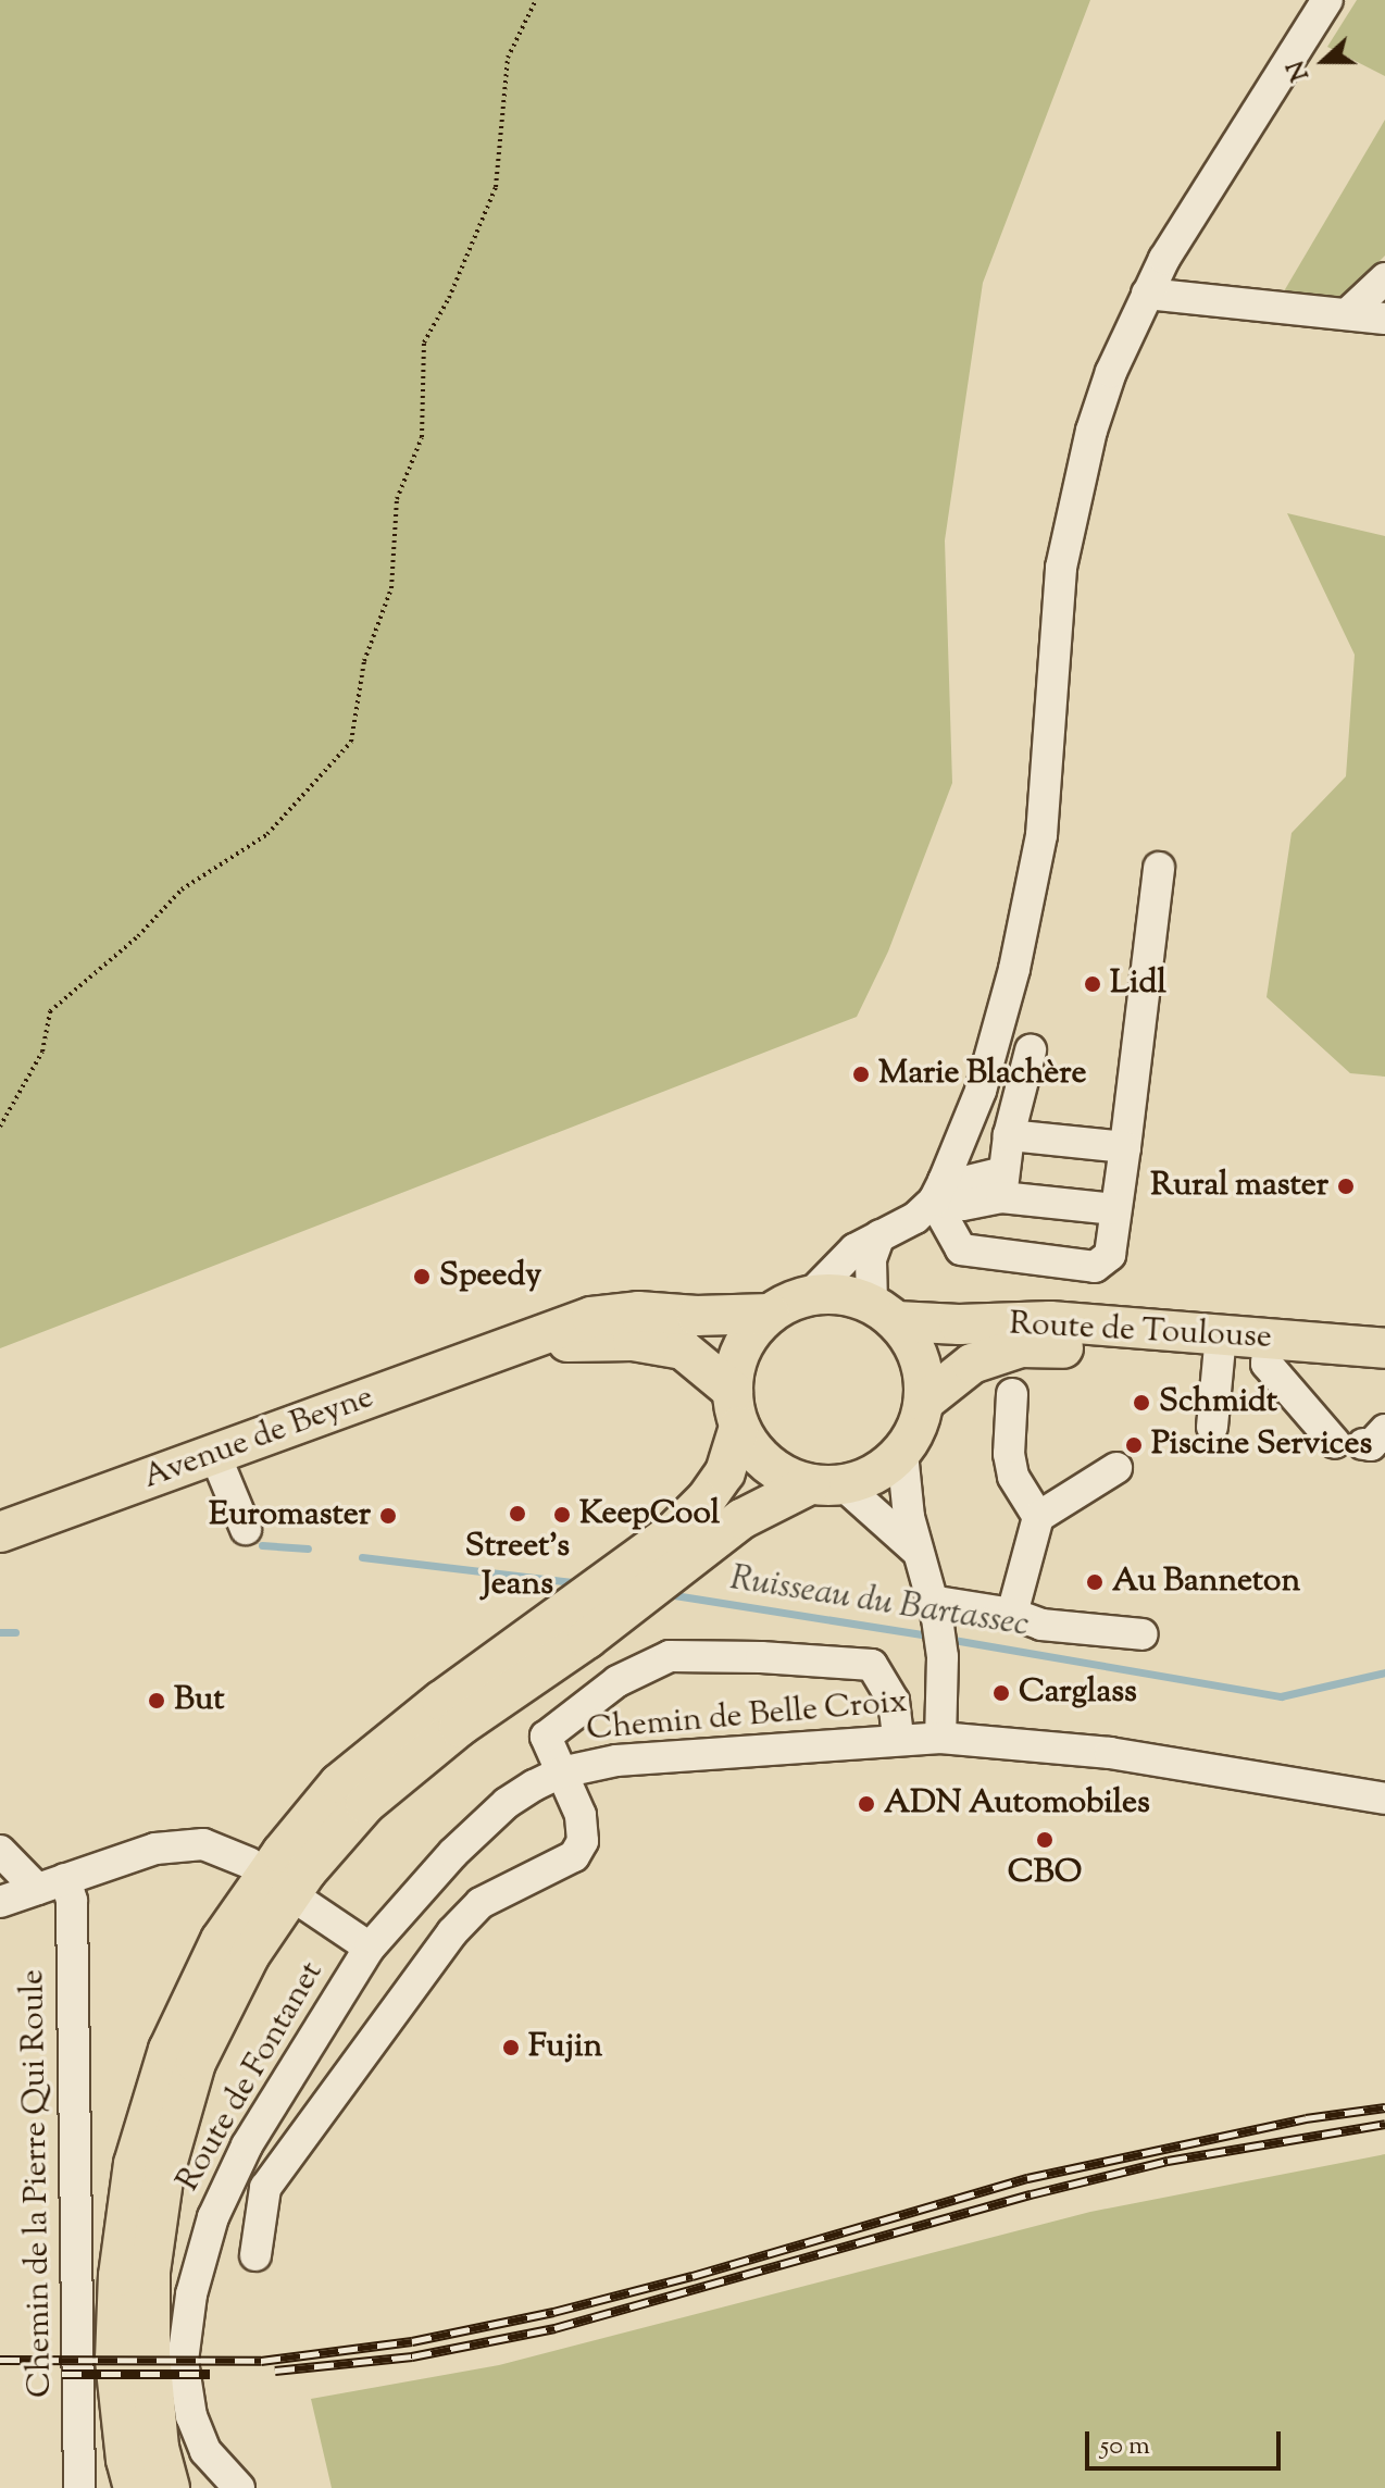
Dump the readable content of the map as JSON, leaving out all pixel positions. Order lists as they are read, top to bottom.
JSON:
{
  "streets": {
    "main road": ["Route de Toulouse", "Avenue de Beyne"],
    "street": ["Chemin de Belle Croix", "Route de Fontanet", "Chemin de la Pierre Qui Roule"]
  },
  "crossings": [
    ["Route de Toulouse", "Avenue de Beyne"],
    ["Route de Toulouse", "Chemin de Belle Croix"],
    ["Avenue de Beyne", "Chemin de Belle Croix"],
    ["Chemin de Belle Croix", "Route de Fontanet"]
  ],
  "water": ["Ruisseau du Bartassec"],
  "places": [
    "Lidl",
    "Marie Blachère",
    "Rural master",
    "Speedy",
    "Schmidt",
    "Piscine Services",
    "Street's Jeans",
    "KeepCool",
    "Euromaster",
    "Au Banneton",
    "Carglass",
    "But",
    "ADN Automobiles",
    "CBO",
    "Fujin"
  ],
  "scale_bar": "50 m",
  "north": "left"
}
